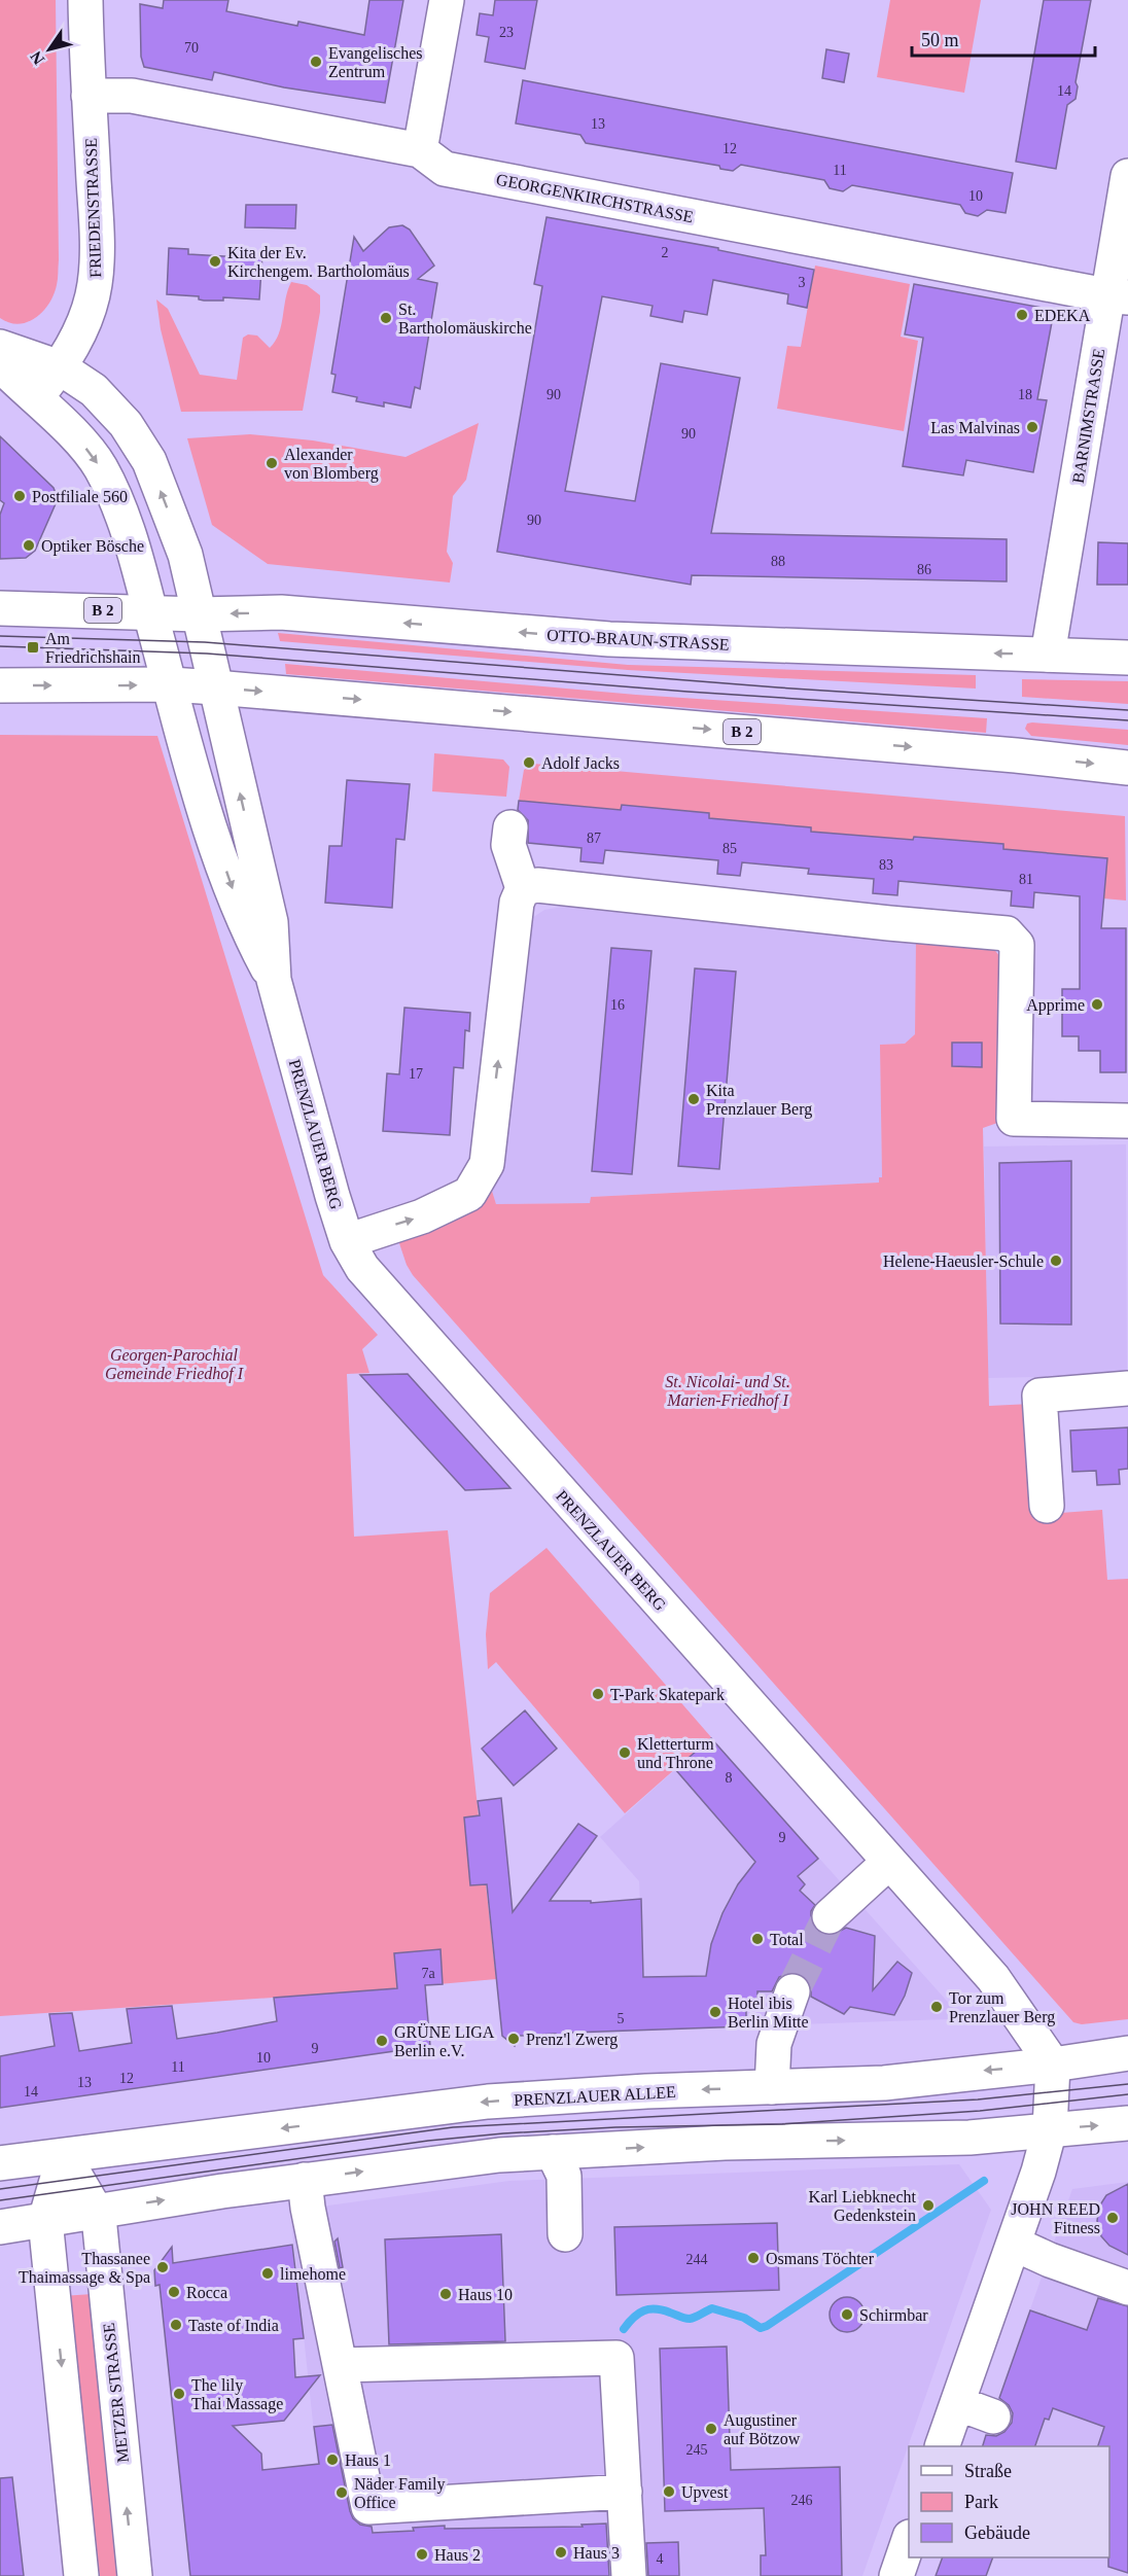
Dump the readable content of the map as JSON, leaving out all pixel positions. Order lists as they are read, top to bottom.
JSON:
{
  "streets": {
    "street": [
      "GEORGENKIRCHSTRASSE",
      "FRIEDENSTRASSE",
      "BARNIMSTRASSE",
      "B 2",
      "OTTO-BRAUN-STRASSE",
      "PRENZLAUER BERG",
      "PRENZLAUER ALLEE",
      "METZER STRASSE"
    ]
  },
  "crossings": [
    ["GEORGENKIRCHSTRASSE", "FRIEDENSTRASSE"],
    ["GEORGENKIRCHSTRASSE", "BARNIMSTRASSE"],
    ["BARNIMSTRASSE", "OTTO-BRAUN-STRASSE"],
    ["B 2", "OTTO-BRAUN-STRASSE"],
    ["B 2", "PRENZLAUER BERG"],
    ["PRENZLAUER BERG", "PRENZLAUER ALLEE"]
  ],
  "parks": ["Georgen-Parochial Gemeinde Friedhof I", "St. Nicolai- und St. Marien-Friedhof I"],
  "places": {
    "other": [
      "Evangelisches Zentrum",
      "Kita der Ev. Kirchengem. Bartholomäus",
      "EDEKA",
      "St. Bartholomäuskirche",
      "Las Malvinas",
      "Alexander von Blomberg",
      "Postfiliale 560",
      "Optiker Bösche",
      "Adolf Jacks",
      "Apprime",
      "Kita Prenzlauer Berg",
      "Helene-Haeusler-Schule",
      "T-Park Skatepark",
      "Kletterturm und Throne",
      "Total",
      "Tor zum Prenzlauer Berg",
      "Hotel ibis Berlin Mitte",
      "Prenz'l Zwerg",
      "GRÜNE LIGA Berlin e.V.",
      "Karl Liebknecht Gedenkstein",
      "JOHN REED Fitness",
      "Osmans Töchter",
      "Thassanee Thaimassage & Spa",
      "limehome",
      "Rocca",
      "Haus 10",
      "Schirmbar",
      "Taste of India",
      "The lily Thai Massage",
      "Augustiner auf Bötzow",
      "Haus 1",
      "Upvest",
      "Näder Family Office",
      "Haus 3",
      "Haus 2"
    ],
    "transit": ["Am Friedrichshain"]
  },
  "house_numbers": [
    "23",
    "70",
    "14",
    "13",
    "12",
    "11",
    "10",
    "2",
    "3",
    "90",
    "18",
    "90",
    "90",
    "88",
    "86",
    "87",
    "85",
    "83",
    "81",
    "16",
    "17",
    "8",
    "9",
    "7a",
    "5",
    "9",
    "10",
    "11",
    "12",
    "13",
    "14",
    "244",
    "245",
    "246",
    "4"
  ],
  "legend": ["Straße", "Park", "Gebäude"],
  "scale_bar": "50 m",
  "north": "bottom left"
}
